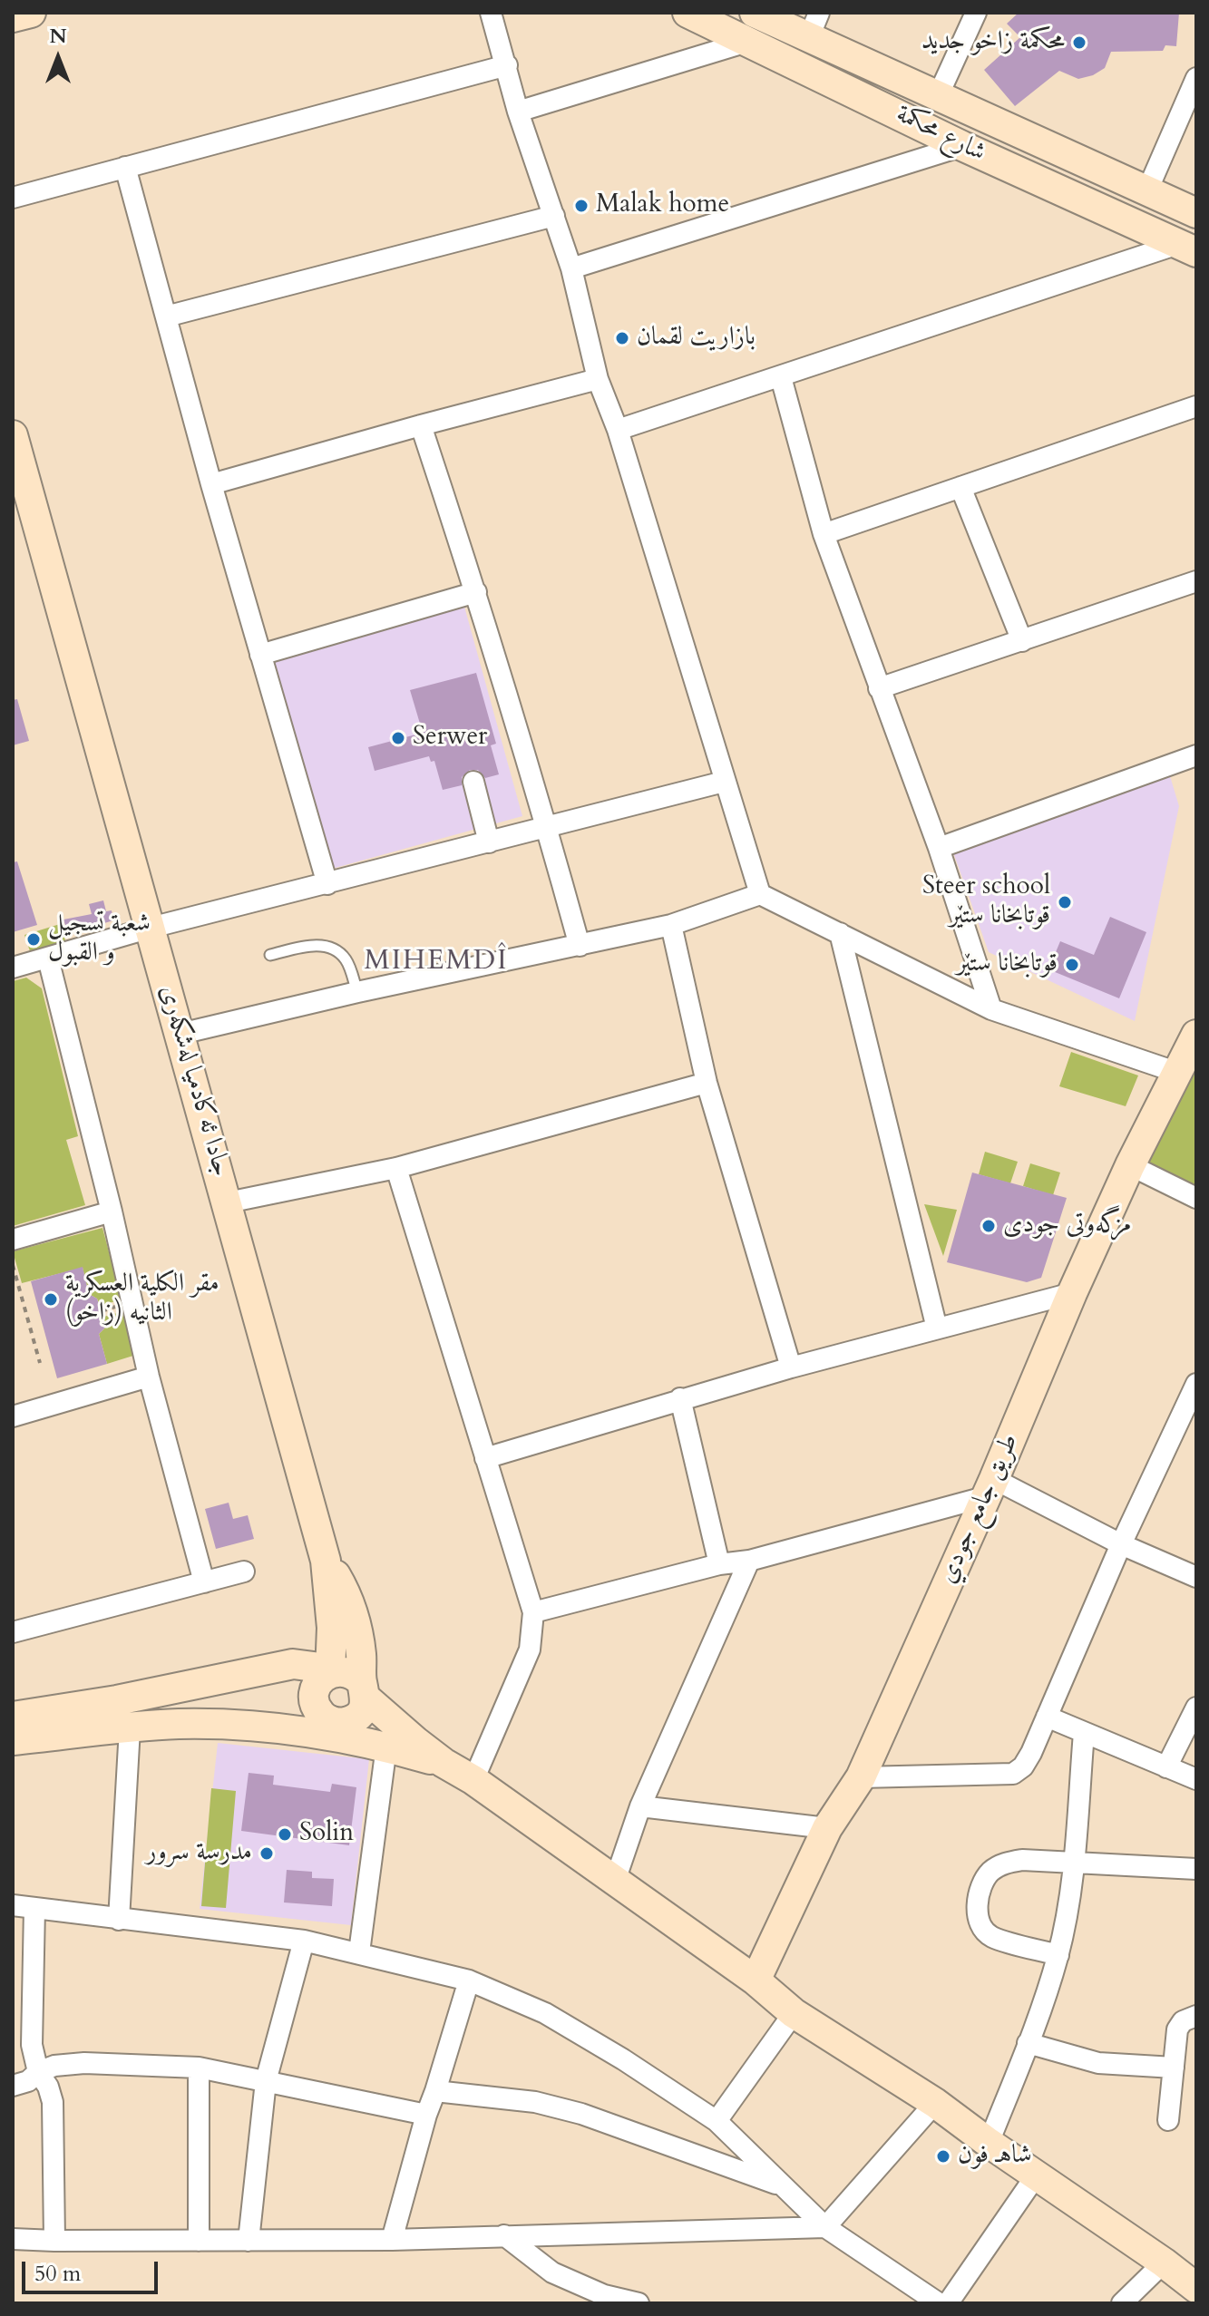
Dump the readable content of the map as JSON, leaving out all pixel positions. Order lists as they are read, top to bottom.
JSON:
{
  "streets": {
    "main road": ["شارع محكمة", "جادا ئه‌كادميا له‌شكه‌رى", "طريق جامع جودي"]
  },
  "districts": ["MIHEMDÎ"],
  "places": [
    "محكمة زاخو جديد",
    "Malak home",
    "بازاريت لقمان",
    "Serwer",
    "Steer school قوتابخانا ستێر",
    "شعبة تسجيل و القبول",
    "قوتابخانا ستێر",
    "مزگەوتی جودی",
    "مقر الكلية العسكرية الثانيه (زاخو)",
    "Solin",
    "مدرسة سرور",
    "شاهـ فون"
  ],
  "scale_bar": "50 m",
  "north": "top"
}
